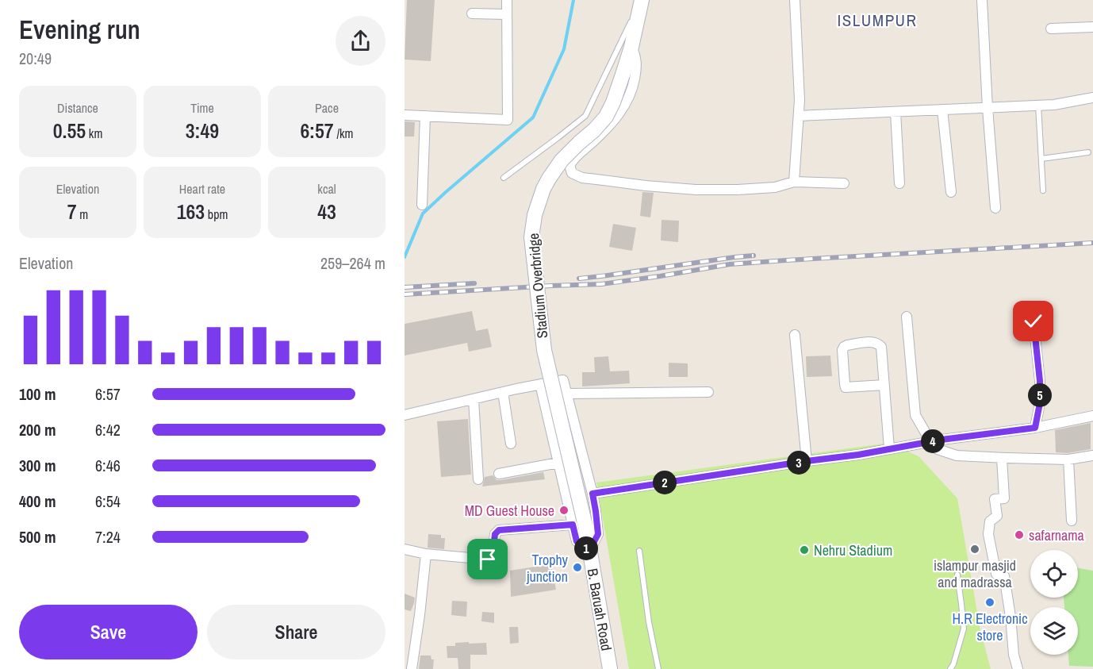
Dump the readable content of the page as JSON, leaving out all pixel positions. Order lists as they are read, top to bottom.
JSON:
{
  "streets": {
    "main road": ["Stadium Overbridge", "B. Baruah Road"]
  },
  "crossings": [
    ["Stadium Overbridge", "B. Baruah Road"]
  ],
  "districts": ["ISLUMPUR"],
  "places": [
    "MD Guest House",
    "safarnama",
    "islampur masjid and madrassa",
    "Nehru Stadium",
    "Trophy junction",
    "H.R Electronic store"
  ],
  "page": {
    "heading": ["Evening run", "20:49"],
    "stats": [
      ["Distance", "0.55 km"],
      ["Time", "3:49"],
      ["Pace", "6:57 /km"],
      ["Elevation", "7 m"],
      ["Heart rate", "163 bpm"],
      ["kcal", "43"]
    ],
    "chart": ["Elevation", "259–264 m"],
    "list": [
      {
        "name": "100 m",
        "note": "6:57"
      },
      {
        "name": "200 m",
        "note": "6:42"
      },
      {
        "name": "300 m",
        "note": "6:46"
      },
      {
        "name": "400 m",
        "note": "6:54"
      },
      {
        "name": "500 m",
        "note": "7:24"
      }
    ],
    "pins": [
      "5",
      "4",
      "3",
      "2",
      "1"
    ],
    "buttons": ["Save", "Share"]
  }
}
